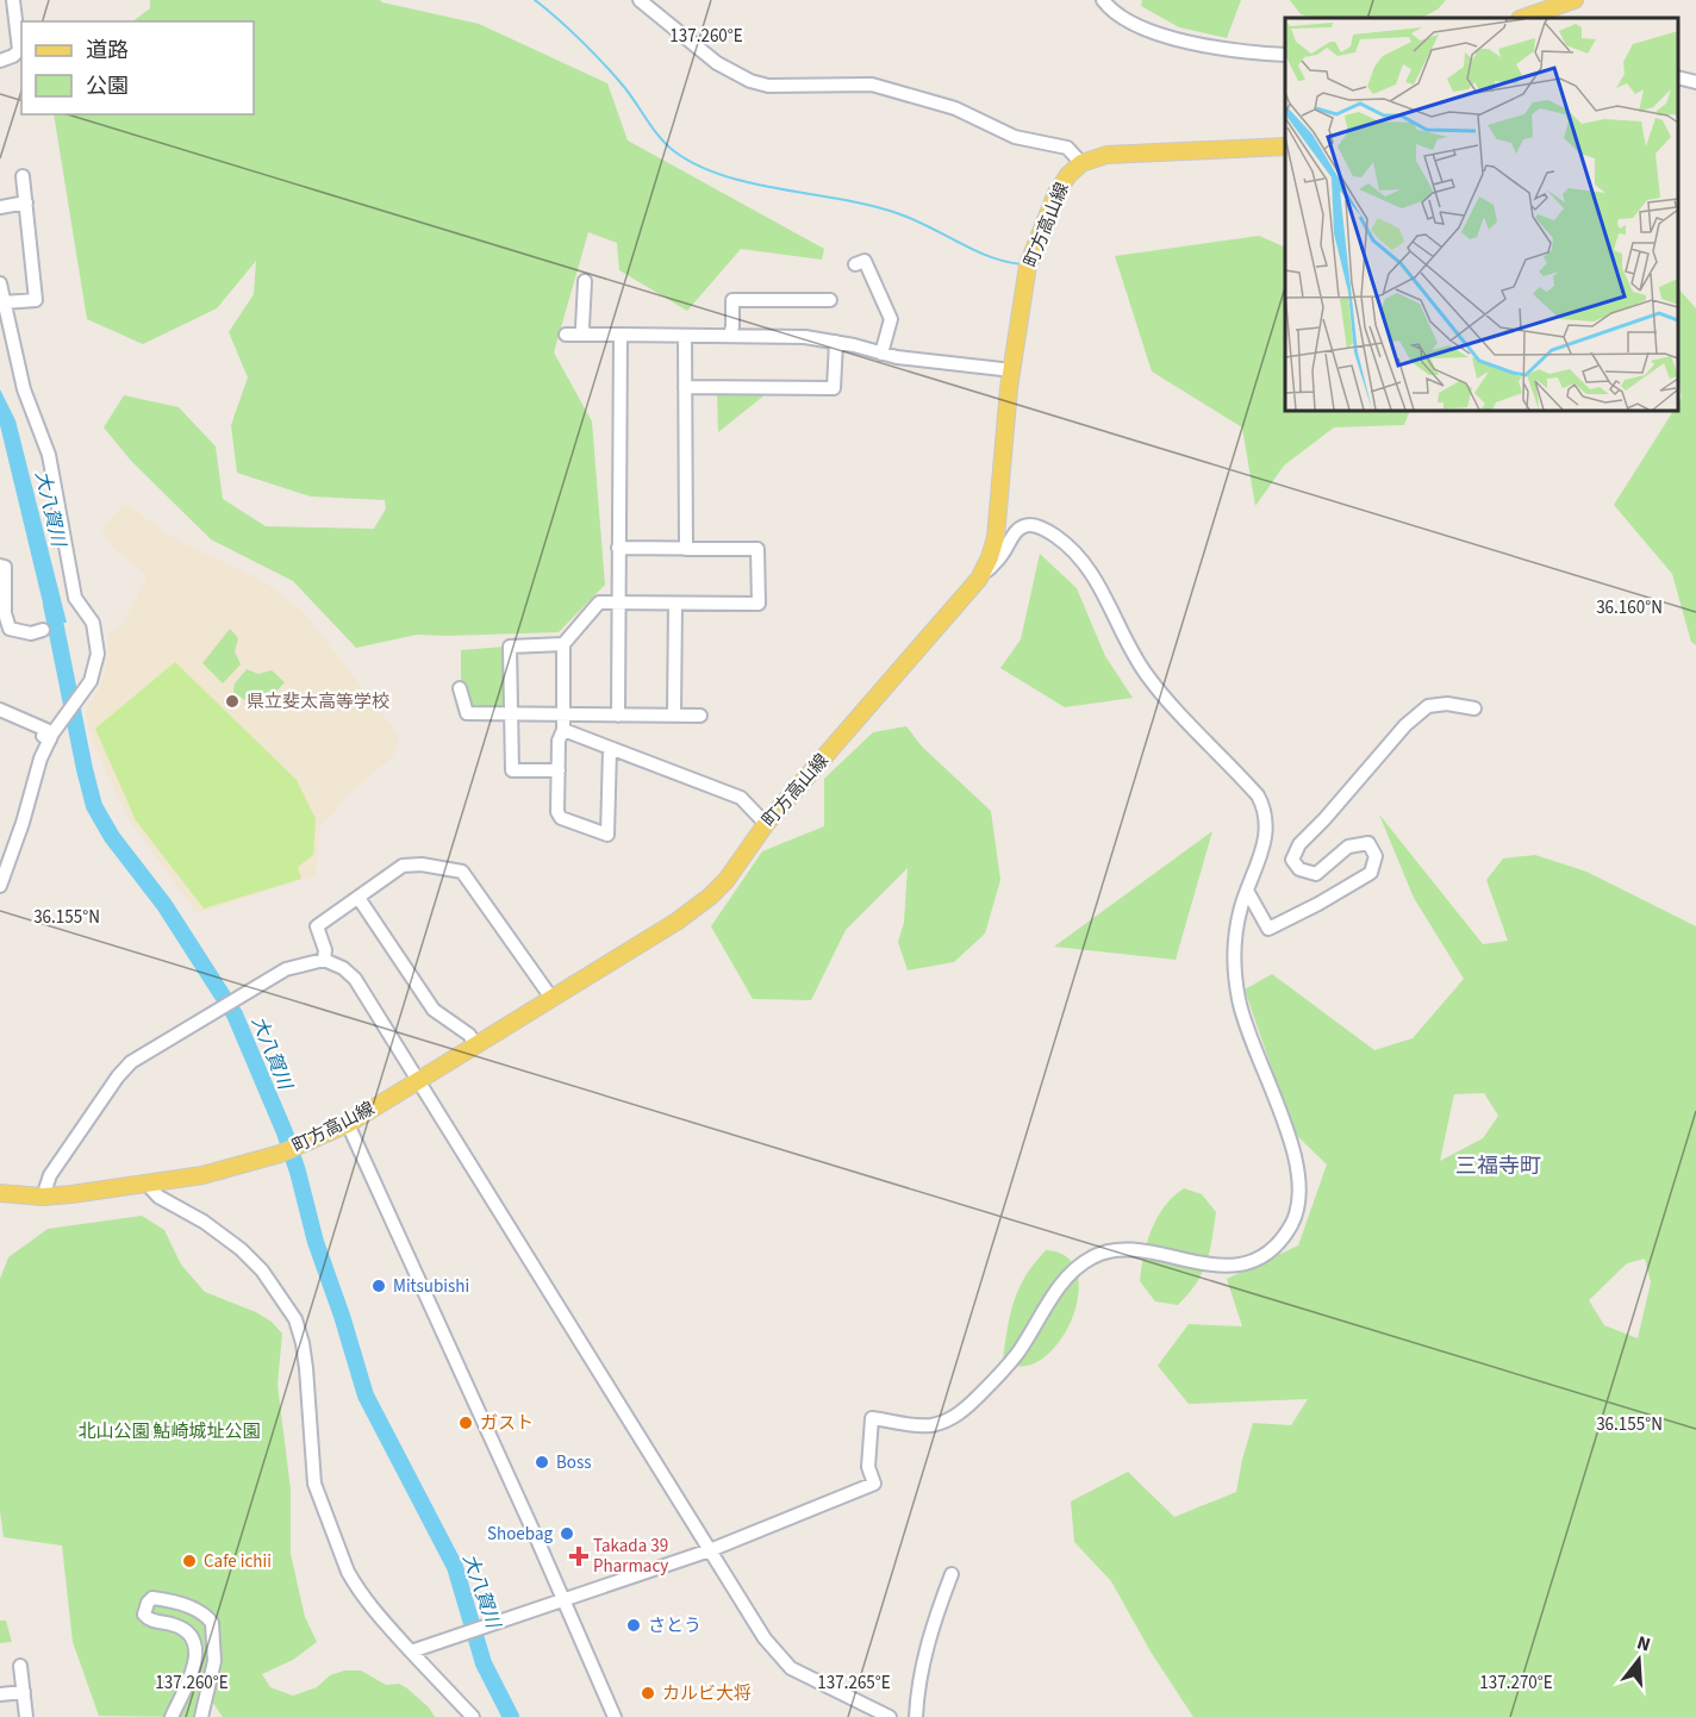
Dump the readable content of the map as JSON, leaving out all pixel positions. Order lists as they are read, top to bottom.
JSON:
{
  "streets": {
    "main road": ["町方高山線"]
  },
  "districts": ["三福寺町"],
  "water": ["大八賀川"],
  "parks": ["北山公園 鮎崎城址公園"],
  "places": {
    "other": [
      "県立斐太高等学校",
      "Mitsubishi",
      "ガスト",
      "Boss",
      "Shoebag",
      "Cafe ichii",
      "さとう",
      "カルビ大将"
    ],
    "health": ["Takada 39 Pharmacy"]
  },
  "legend": ["道路", "公園"],
  "north": "top",
  "coordinates": [
    "137.260°E",
    "36.160°N",
    "36.155°N",
    "137.265°E",
    "137.270°E"
  ]
}
